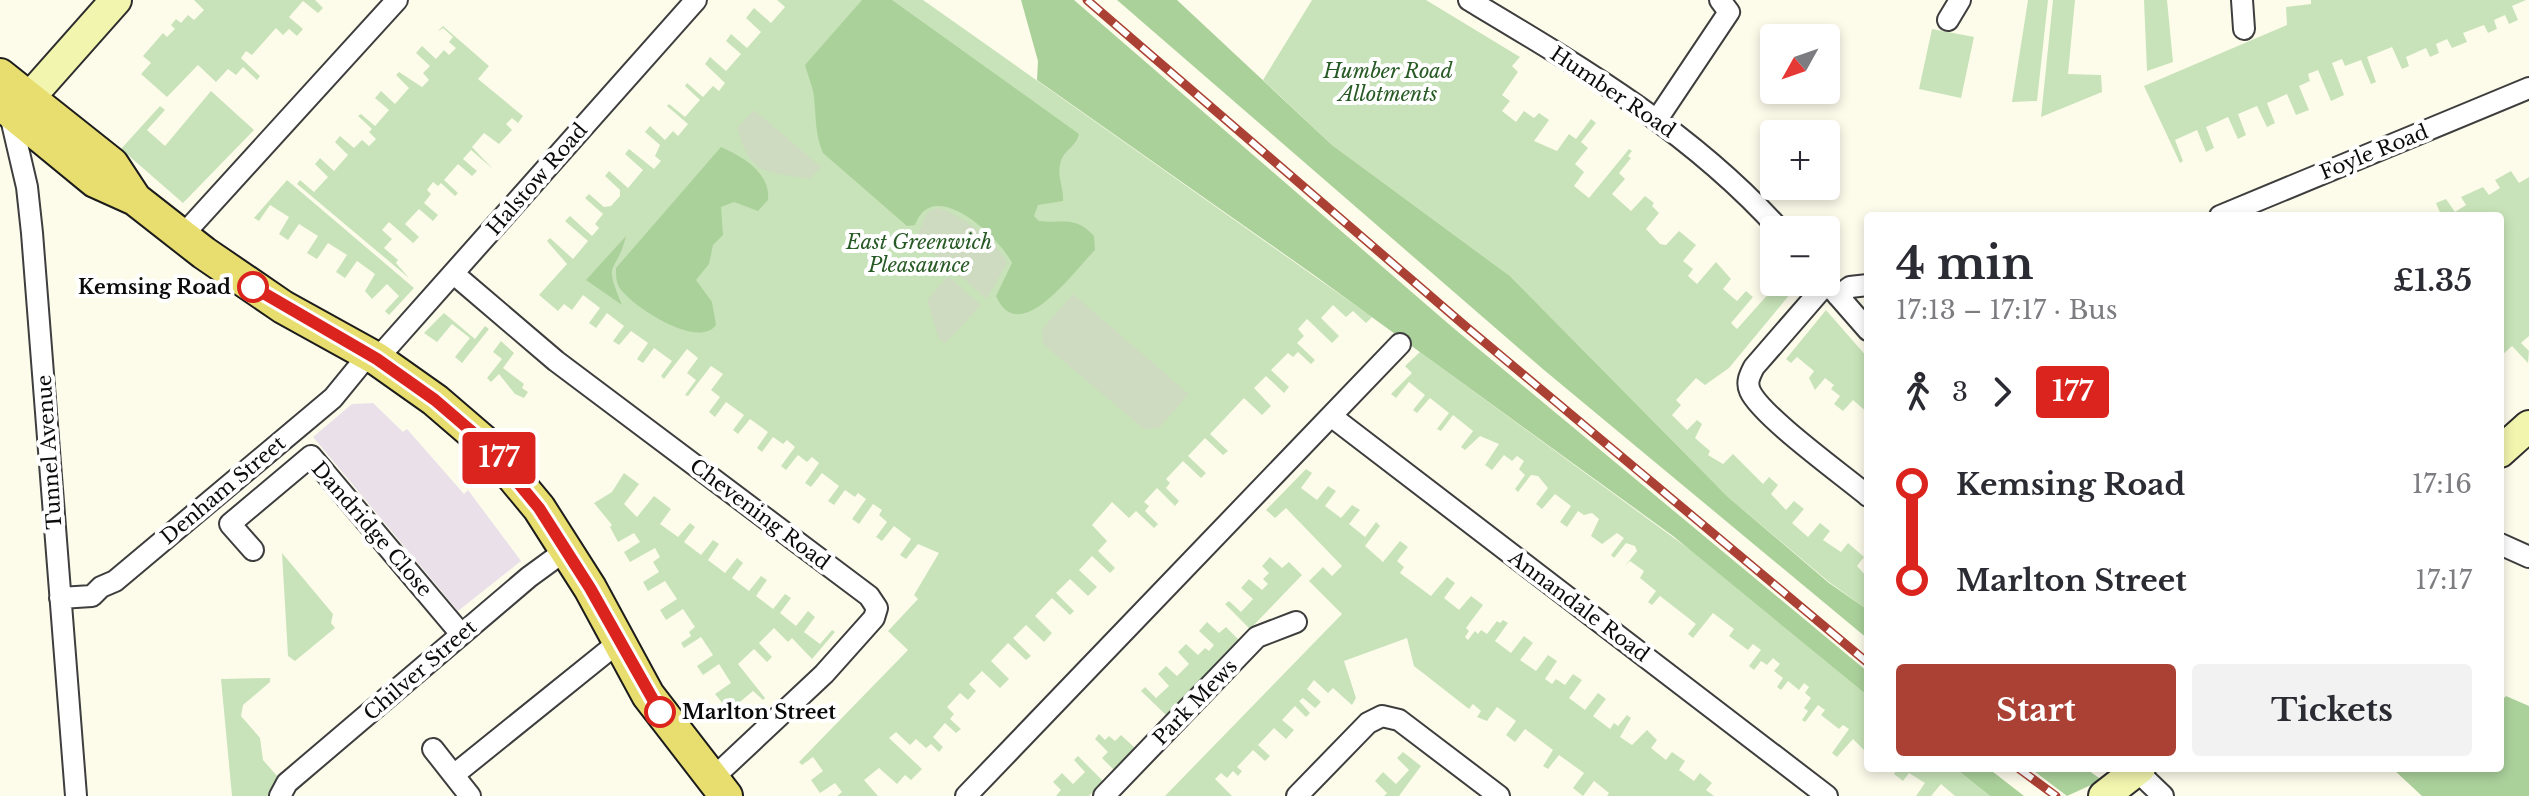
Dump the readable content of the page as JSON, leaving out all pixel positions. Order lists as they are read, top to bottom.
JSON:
{
  "streets": {
    "street": [
      "Humber Road",
      "Foyle Road",
      "Halstow Road",
      "Tunnel Avenue",
      "Denham Street",
      "Chevening Road",
      "Dandridge Close",
      "Annandale Road",
      "Chilver Street",
      "Park Mews"
    ]
  },
  "crossings": [
    ["Halstow Road", "Denham Street"],
    ["Halstow Road", "Chevening Road"],
    ["Tunnel Avenue", "Denham Street"],
    ["Dandridge Close", "Chilver Street"]
  ],
  "parks": ["Humber Road Allotments", "East Greenwich Pleasaunce"],
  "places": ["Kemsing Road", "Marlton Street"],
  "lines": ["bus line 177"],
  "north": "bottom left",
  "page": {
    "on_map": "177",
    "map_buttons": ["+", "−"],
    "heading": ["4 min", "17:13 – 17:17 · Bus", "£1.35"],
    "legs": ["3", "177"],
    "list": [
      {
        "name": "Kemsing Road",
        "value": "17:16"
      },
      {
        "name": "Marlton Street",
        "value": "17:17"
      }
    ],
    "buttons": ["Start", "Tickets"]
  }
}
